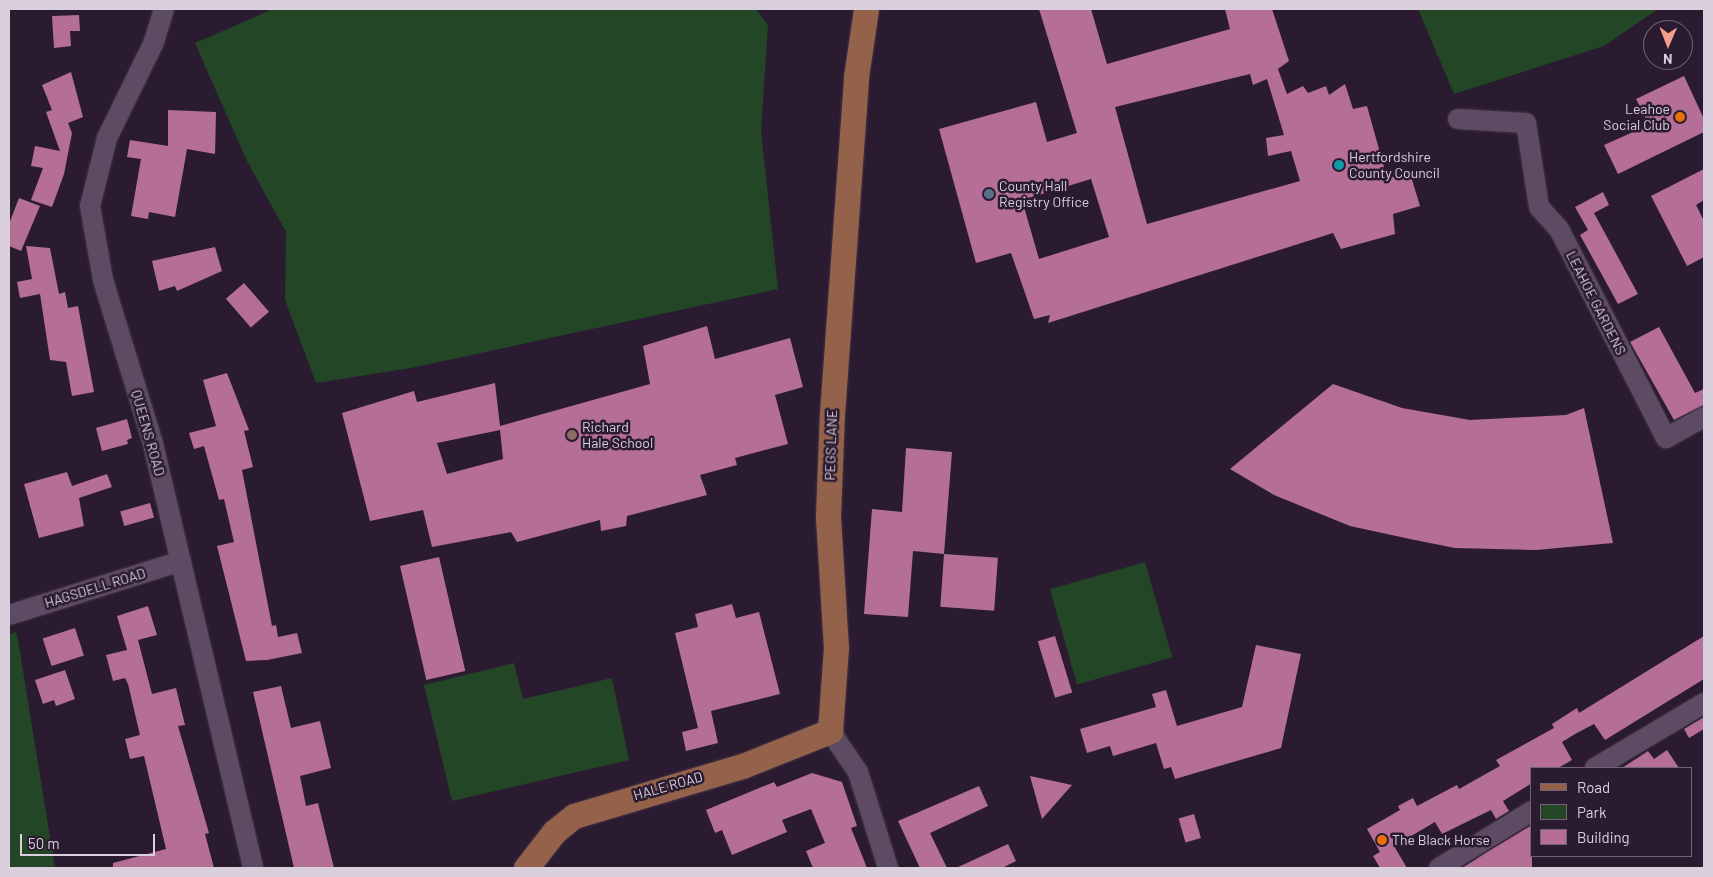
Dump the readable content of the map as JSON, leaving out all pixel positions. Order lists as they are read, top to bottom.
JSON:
{
  "streets": {
    "main road": ["PEGS LANE", "HALE ROAD"],
    "street": ["LEAHOE GARDENS", "QUEENS ROAD", "HAGSDELL ROAD"]
  },
  "crossings": [
    ["QUEENS ROAD", "HAGSDELL ROAD"],
    ["PEGS LANE", "HALE ROAD"]
  ],
  "places": [
    "Leahoe Social Club",
    "Hertfordshire County Council",
    "County Hall Registry Office",
    "Richard Hale School",
    "The Black Horse"
  ],
  "legend": ["Road", "Park", "Building"],
  "scale_bar": "50 m",
  "north": "bottom"
}
